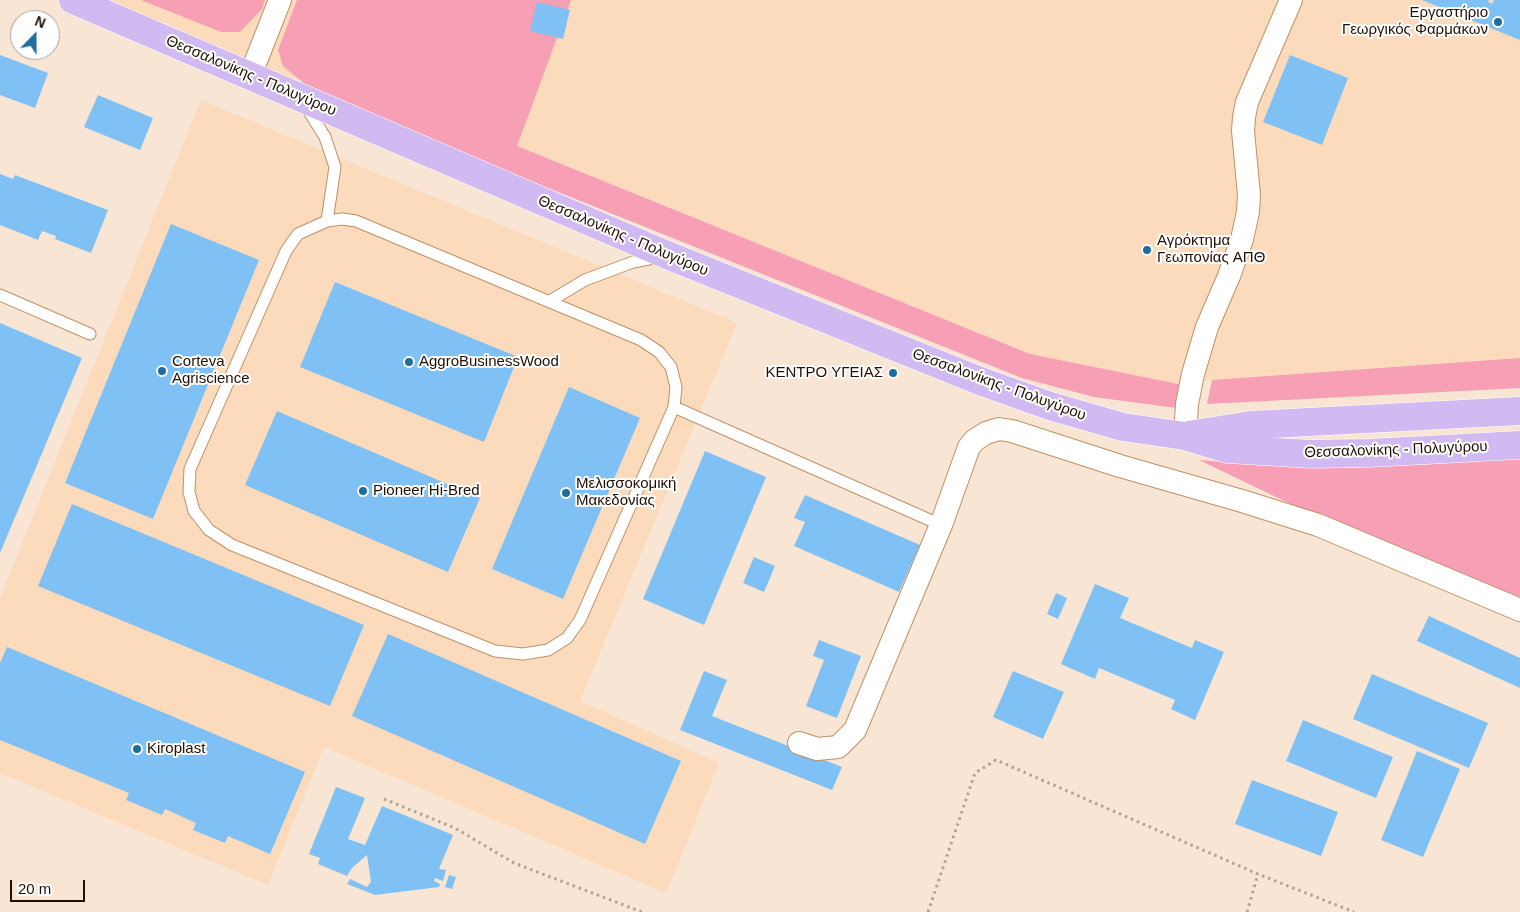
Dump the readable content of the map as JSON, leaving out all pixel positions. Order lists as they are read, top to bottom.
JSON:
{
  "streets": {
    "main road": ["Θεσσαλονίκης - Πολυγύρου"]
  },
  "places": [
    "Εργαστήριο Γεωργικός Φαρμάκων",
    "Αγρόκτημα Γεωπονίας ΑΠΘ",
    "AggroBusinessWood",
    "Corteva Agriscience",
    "ΚΕΝΤΡΟ ΥΓΕΙΑΣ",
    "Pioneer Hi-Bred",
    "Μελισσοκομική Μακεδονίας",
    "Kiroplast"
  ],
  "scale_bar": "20 m",
  "north": "top"
}
